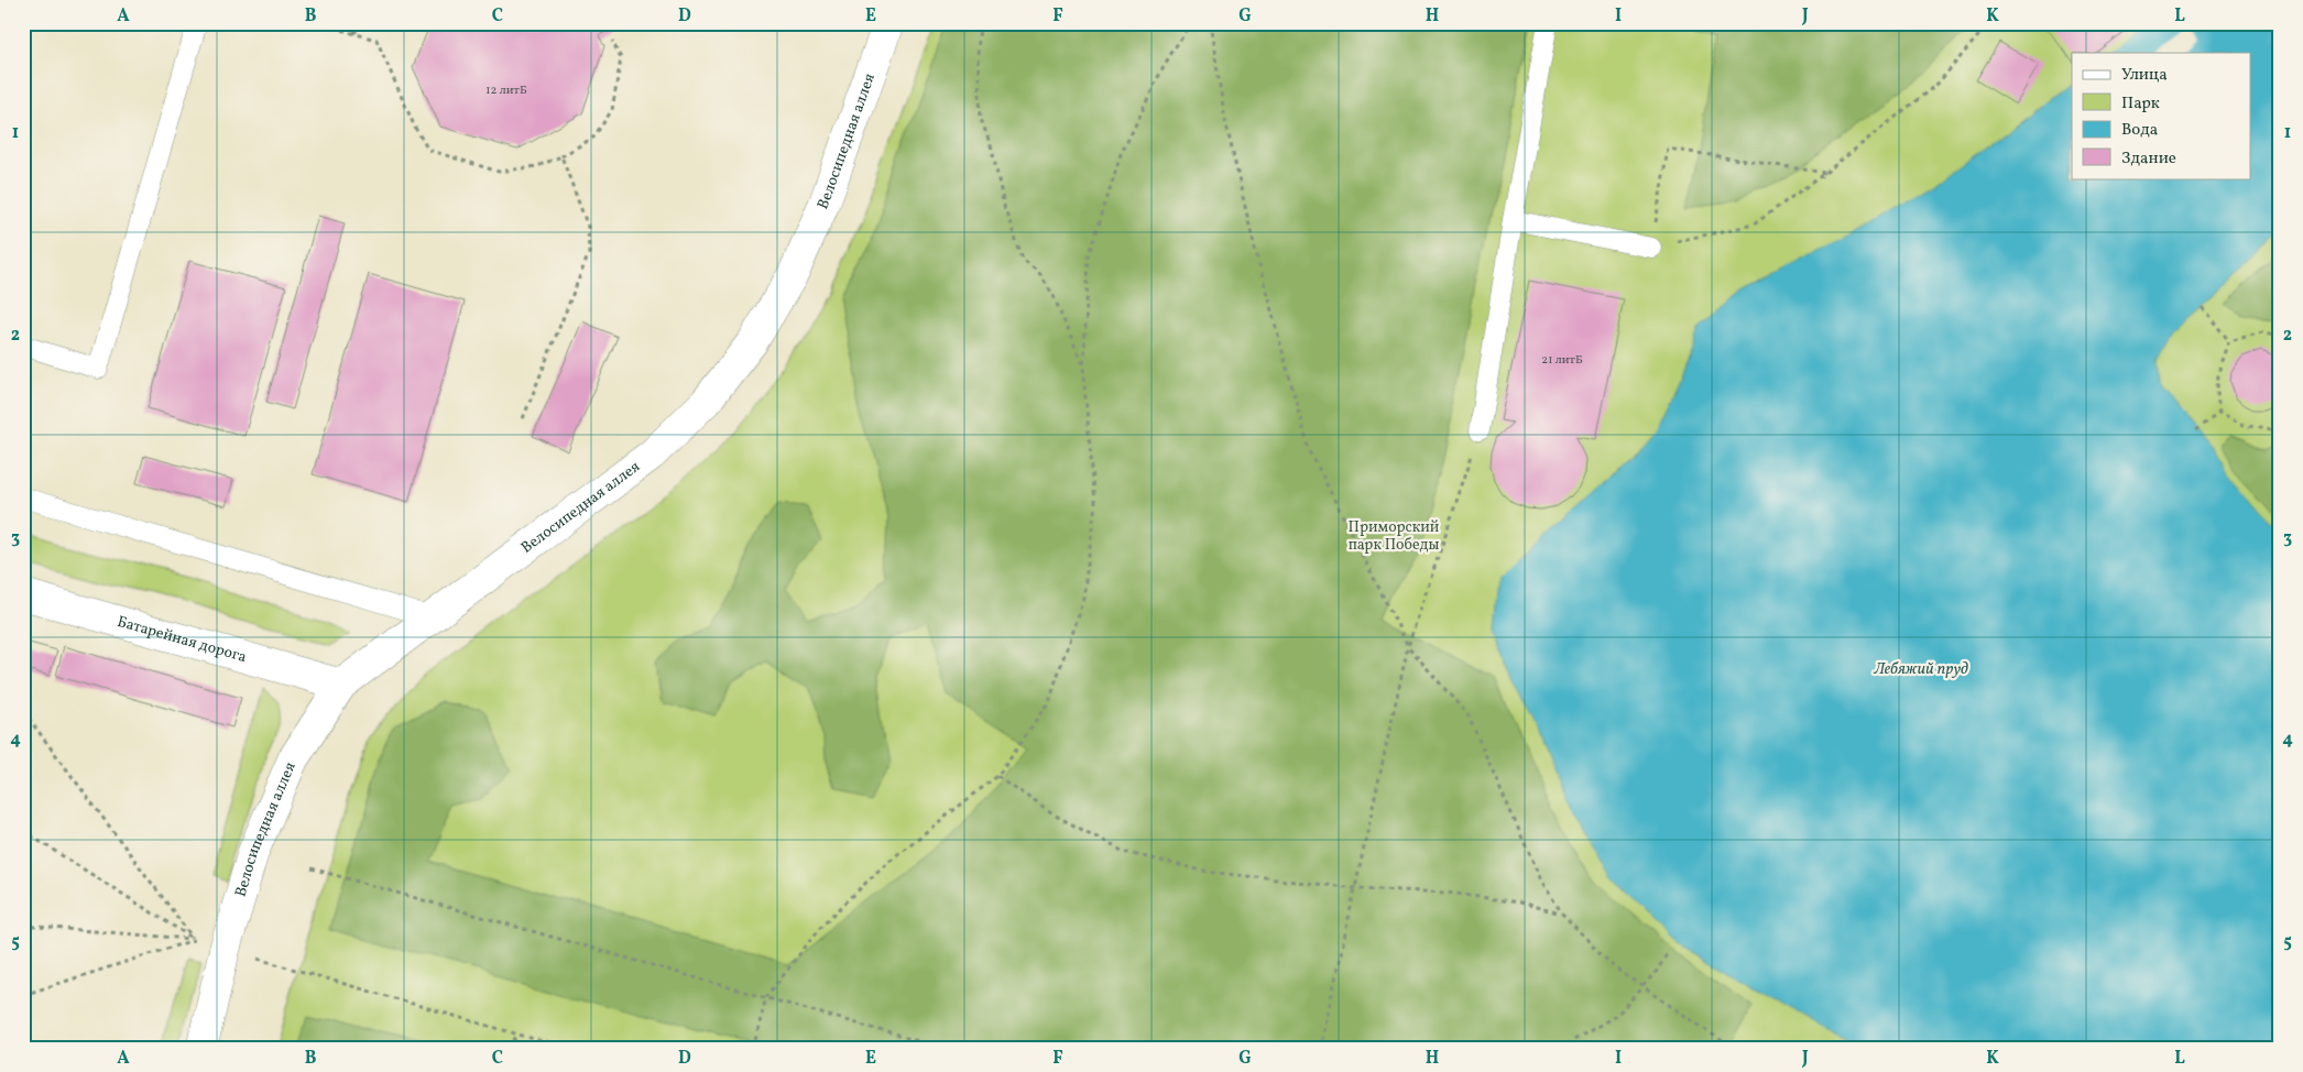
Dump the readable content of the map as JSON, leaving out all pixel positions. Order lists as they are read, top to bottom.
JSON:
{
  "streets": {
    "street": ["Велосипедная аллея", "Батарейная дорога"]
  },
  "crossings": [
    ["Велосипедная аллея", "Батарейная дорога"]
  ],
  "water": ["Лебяжий пруд"],
  "parks": ["Приморский парк Победы"],
  "house_numbers": ["12 литБ", "21 литБ"],
  "legend": [
    "Улица",
    "Парк",
    "Вода",
    "Здание"
  ],
  "grid": {
    "columns": [
      "A",
      "B",
      "C",
      "D",
      "E",
      "F",
      "G",
      "H",
      "I",
      "J",
      "K",
      "L"
    ],
    "rows": [
      "1",
      "2",
      "3",
      "4",
      "5"
    ]
  }
}
